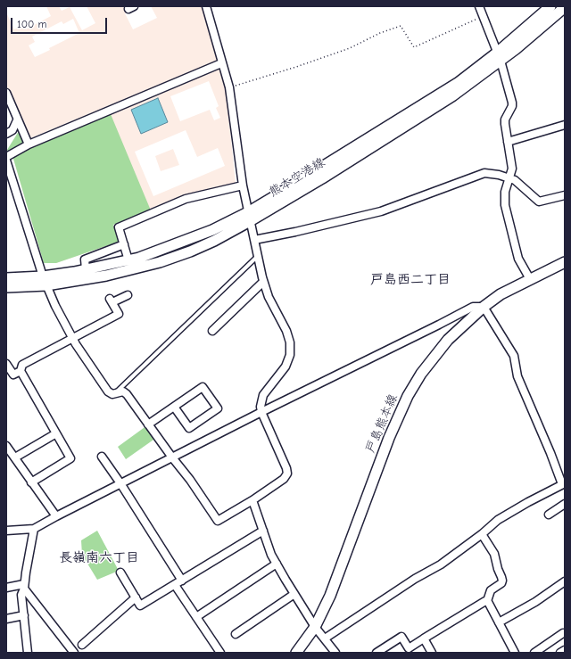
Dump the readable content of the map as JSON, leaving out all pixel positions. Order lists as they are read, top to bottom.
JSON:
{
  "streets": {
    "main road": ["熊本空港線", "戸島熊本線"]
  },
  "districts": ["戸島西二丁目", "長嶺南六丁目"],
  "scale_bar": "100 m"
}
